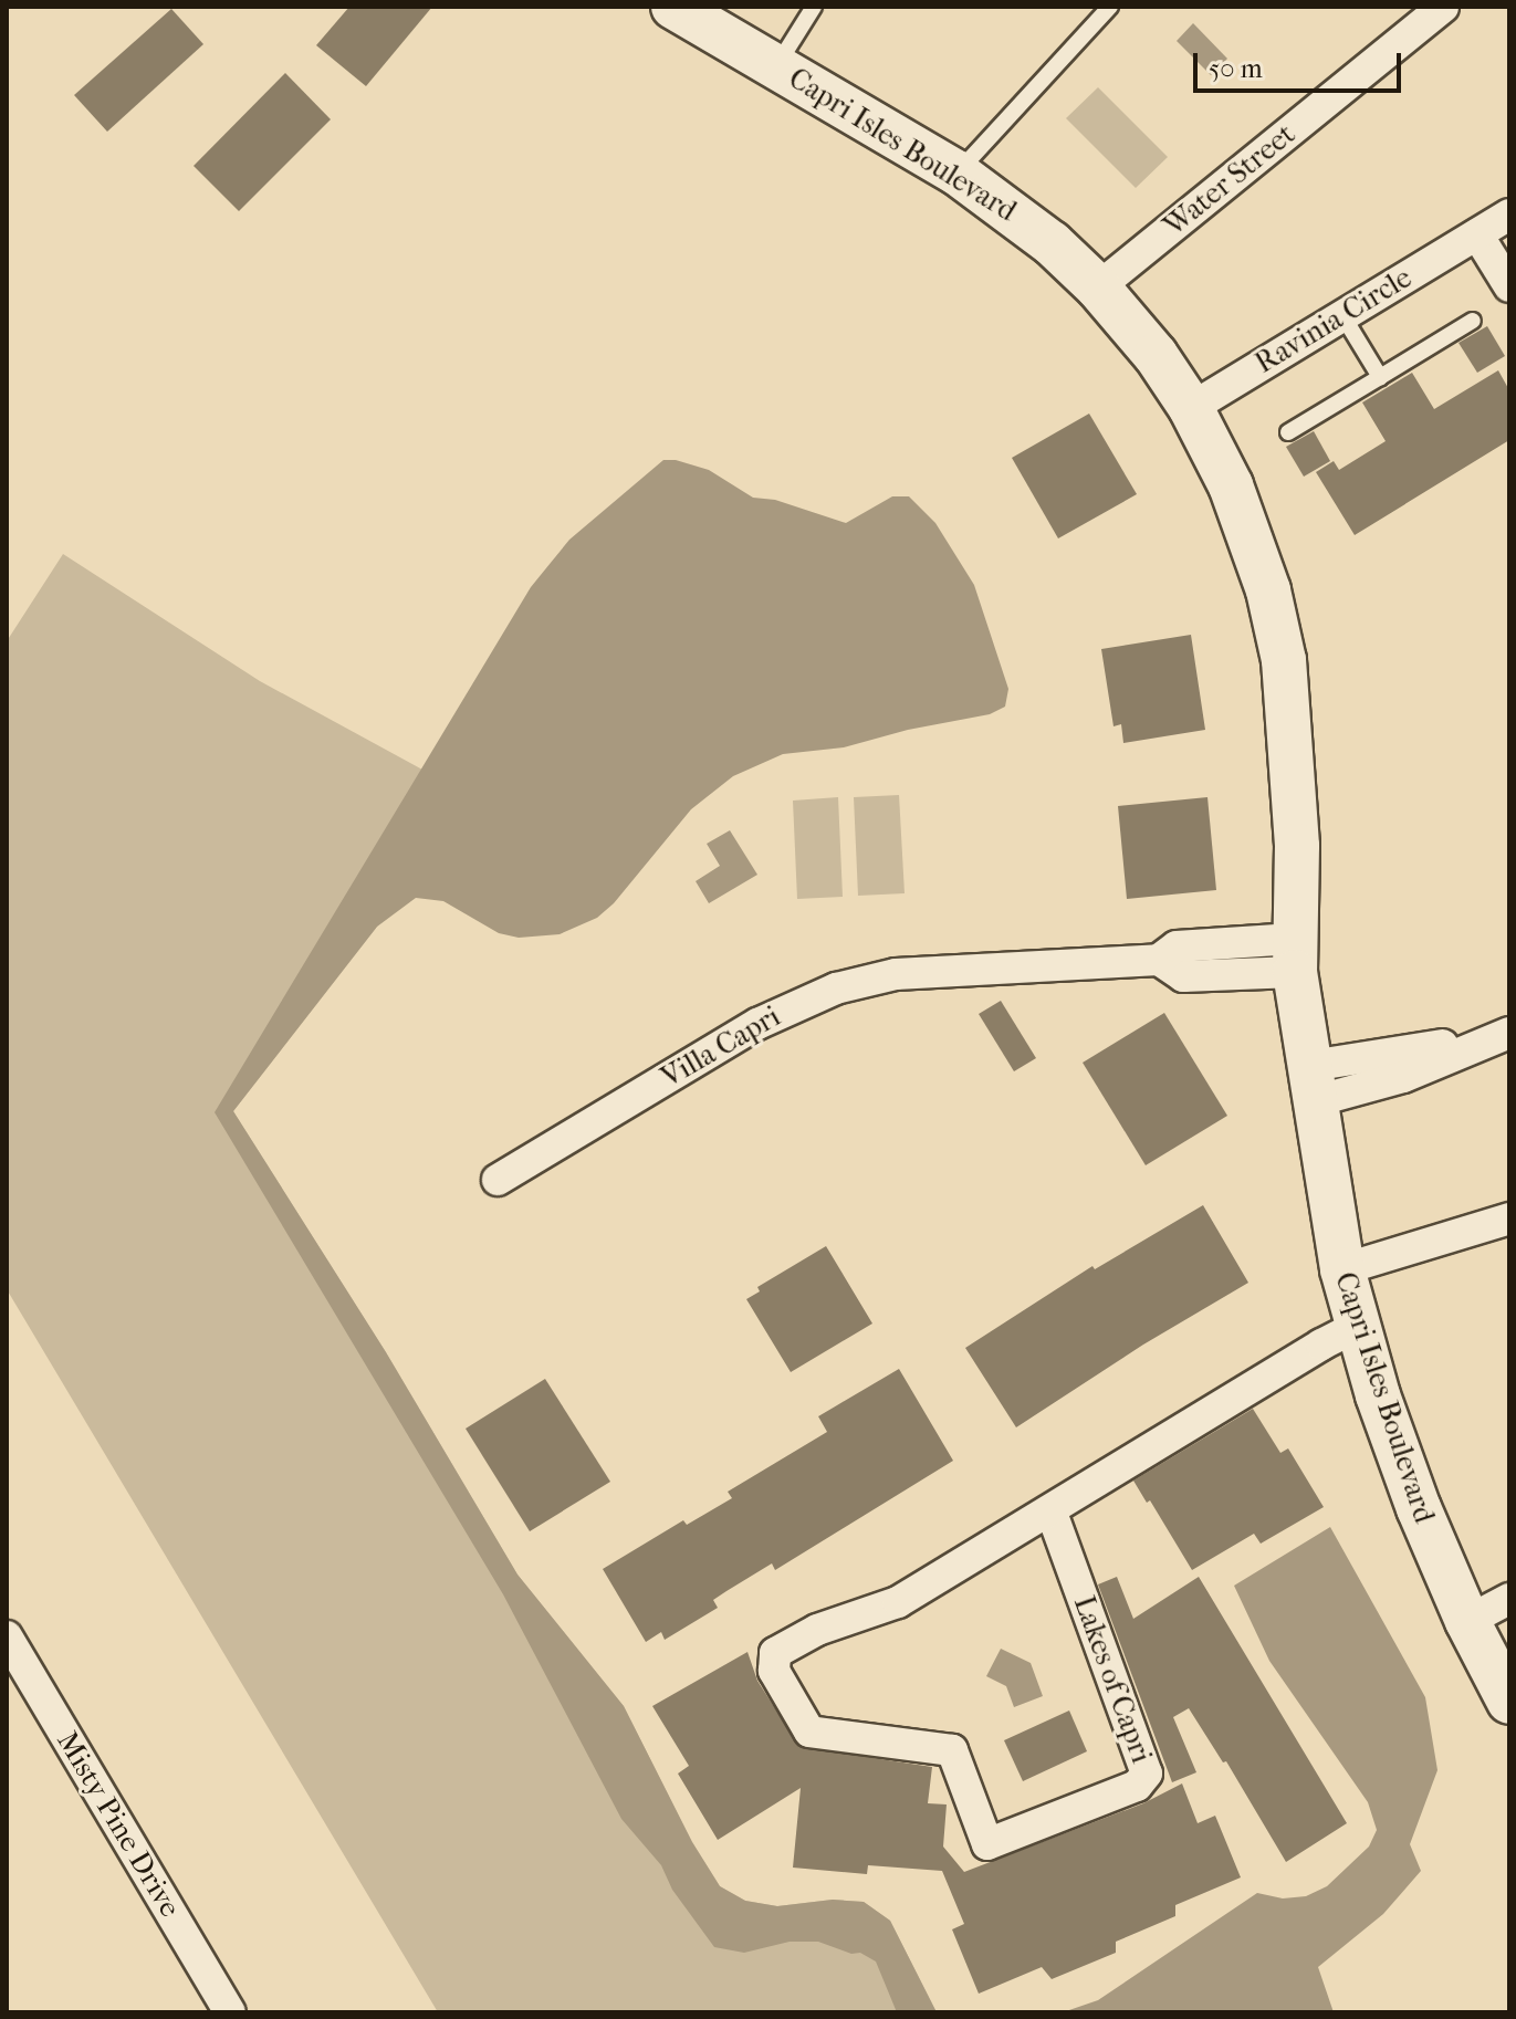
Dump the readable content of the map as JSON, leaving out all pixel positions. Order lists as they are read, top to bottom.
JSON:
{
  "streets": {
    "street": [
      "Capri Isles Boulevard",
      "Water Street",
      "Ravinia Circle",
      "Villa Capri",
      "Lakes of Capri",
      "Misty Pine Drive"
    ]
  },
  "crossings": [
    ["Capri Isles Boulevard", "Water Street"],
    ["Capri Isles Boulevard", "Ravinia Circle"],
    ["Capri Isles Boulevard", "Villa Capri"],
    ["Capri Isles Boulevard", "Lakes of Capri"]
  ],
  "scale_bar": "50 m"
}
